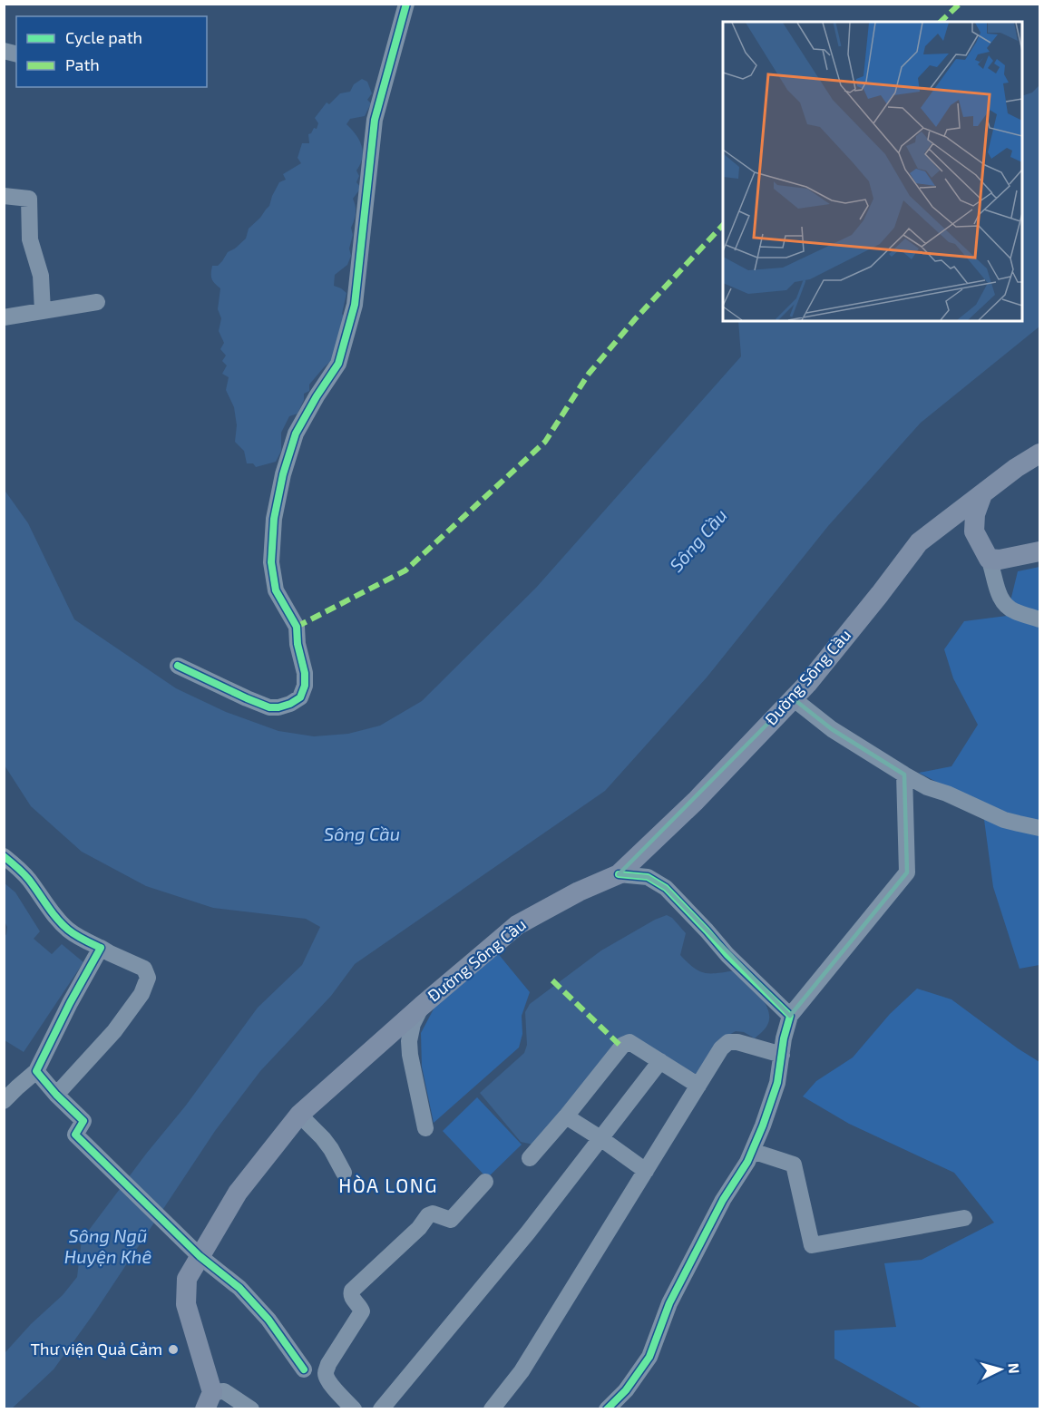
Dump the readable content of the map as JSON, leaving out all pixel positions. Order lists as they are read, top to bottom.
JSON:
{
  "streets": {
    "main road": ["Đường Sông Cầu"]
  },
  "districts": ["HÒA LONG"],
  "water": ["Sông Cầu", "Sông Ngũ Huyện Khê"],
  "places": ["Thư viện Quả Cảm"],
  "legend": ["Cycle path", "Path"],
  "north": "right"
}
